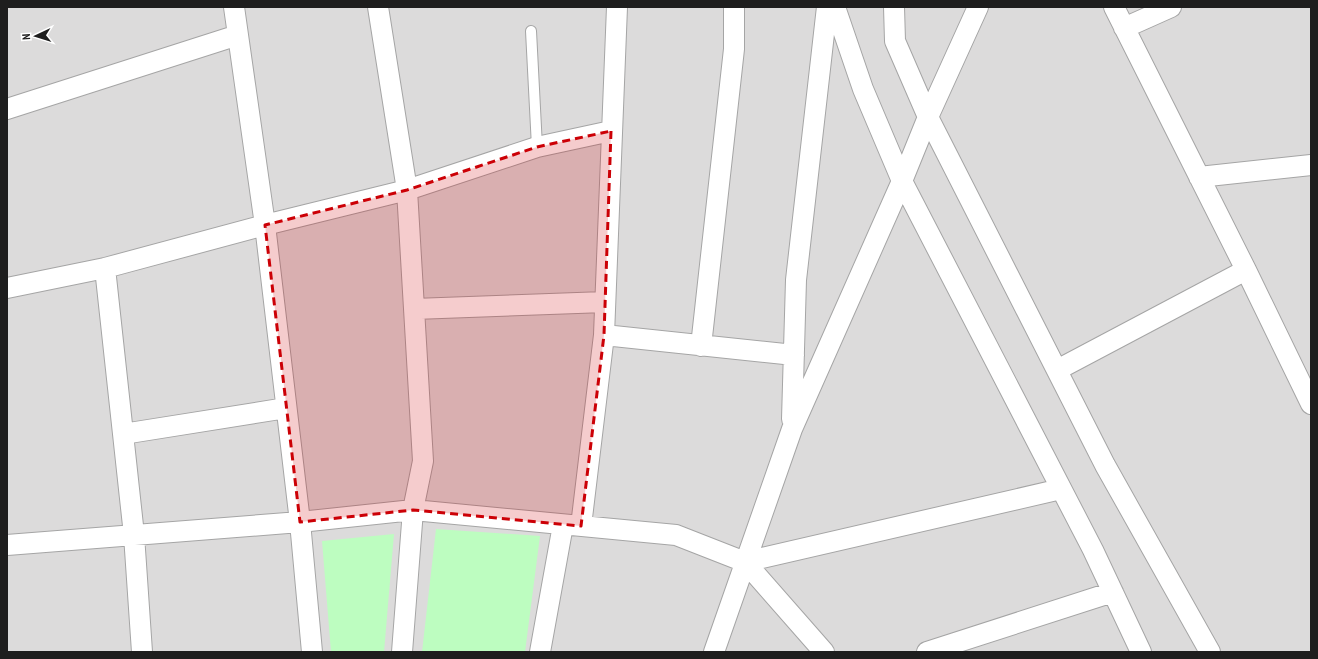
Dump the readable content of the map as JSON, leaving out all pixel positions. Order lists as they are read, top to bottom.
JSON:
{
  "north": "left"
}
